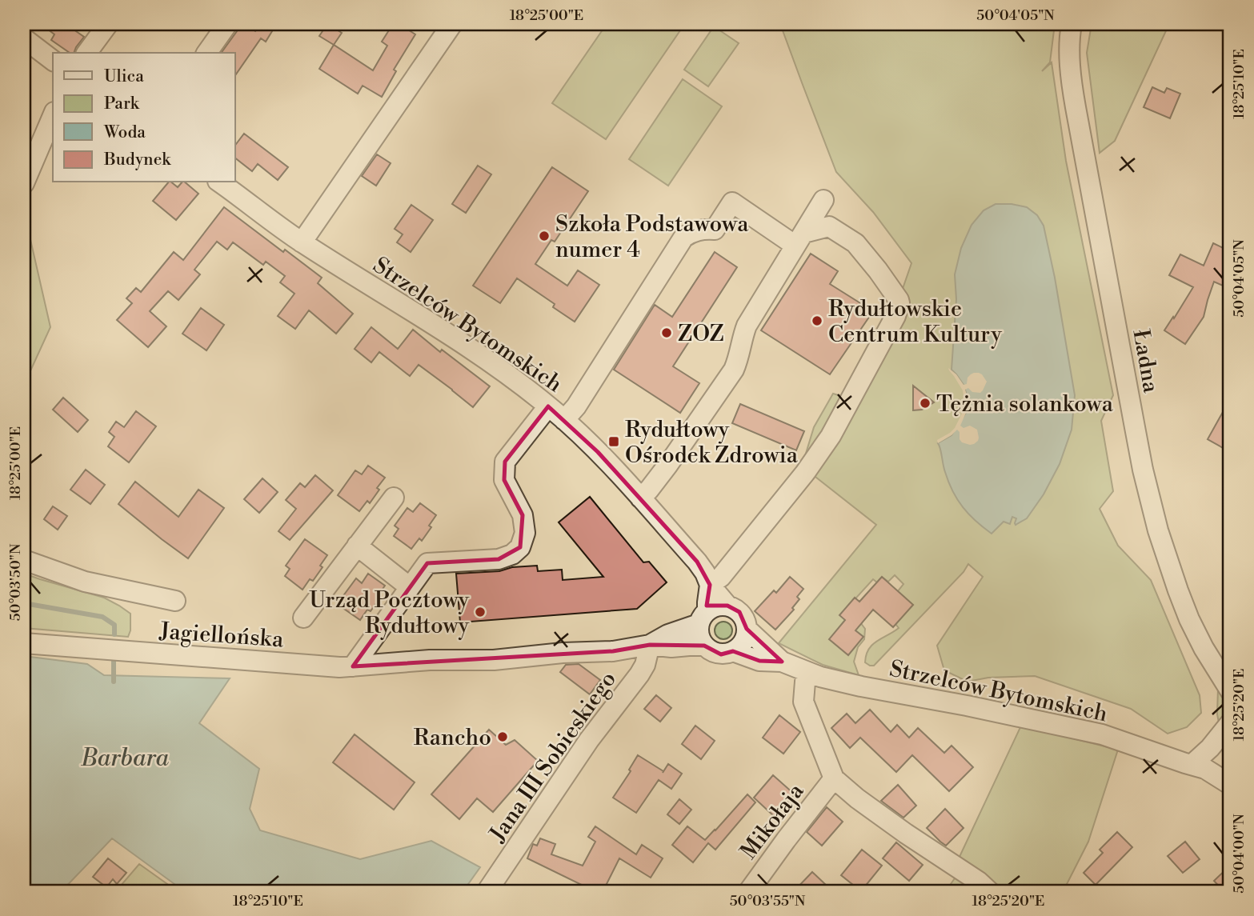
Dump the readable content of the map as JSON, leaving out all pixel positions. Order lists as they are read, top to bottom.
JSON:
{
  "streets": {
    "street": [
      "Strzelców Bytomskich",
      "Ładna",
      "Jagiellońska",
      "Jana III Sobieskiego",
      "Mikołaja"
    ]
  },
  "crossings": [
    ["Jagiellońska", "Jana III Sobieskiego"]
  ],
  "water": ["Barbara"],
  "places": {
    "other": [
      "Szkoła Podstawowa numer 4",
      "Rydułtowskie Centrum Kultury",
      "ZOZ",
      "Tężnia solankowa",
      "Urząd Pocztowy Rydułtowy",
      "Rancho"
    ],
    "transit": ["Rydułtowy Ośrodek Zdrowia"]
  },
  "legend": [
    "Ulica",
    "Park",
    "Woda",
    "Budynek"
  ],
  "coordinates": [
    "18°25'00\"E",
    "50°04'05\"N",
    "18°25'10\"E",
    "50°03'50\"N",
    "18°25'20\"E",
    "50°04'00\"N",
    "50°03'55\"N"
  ]
}
